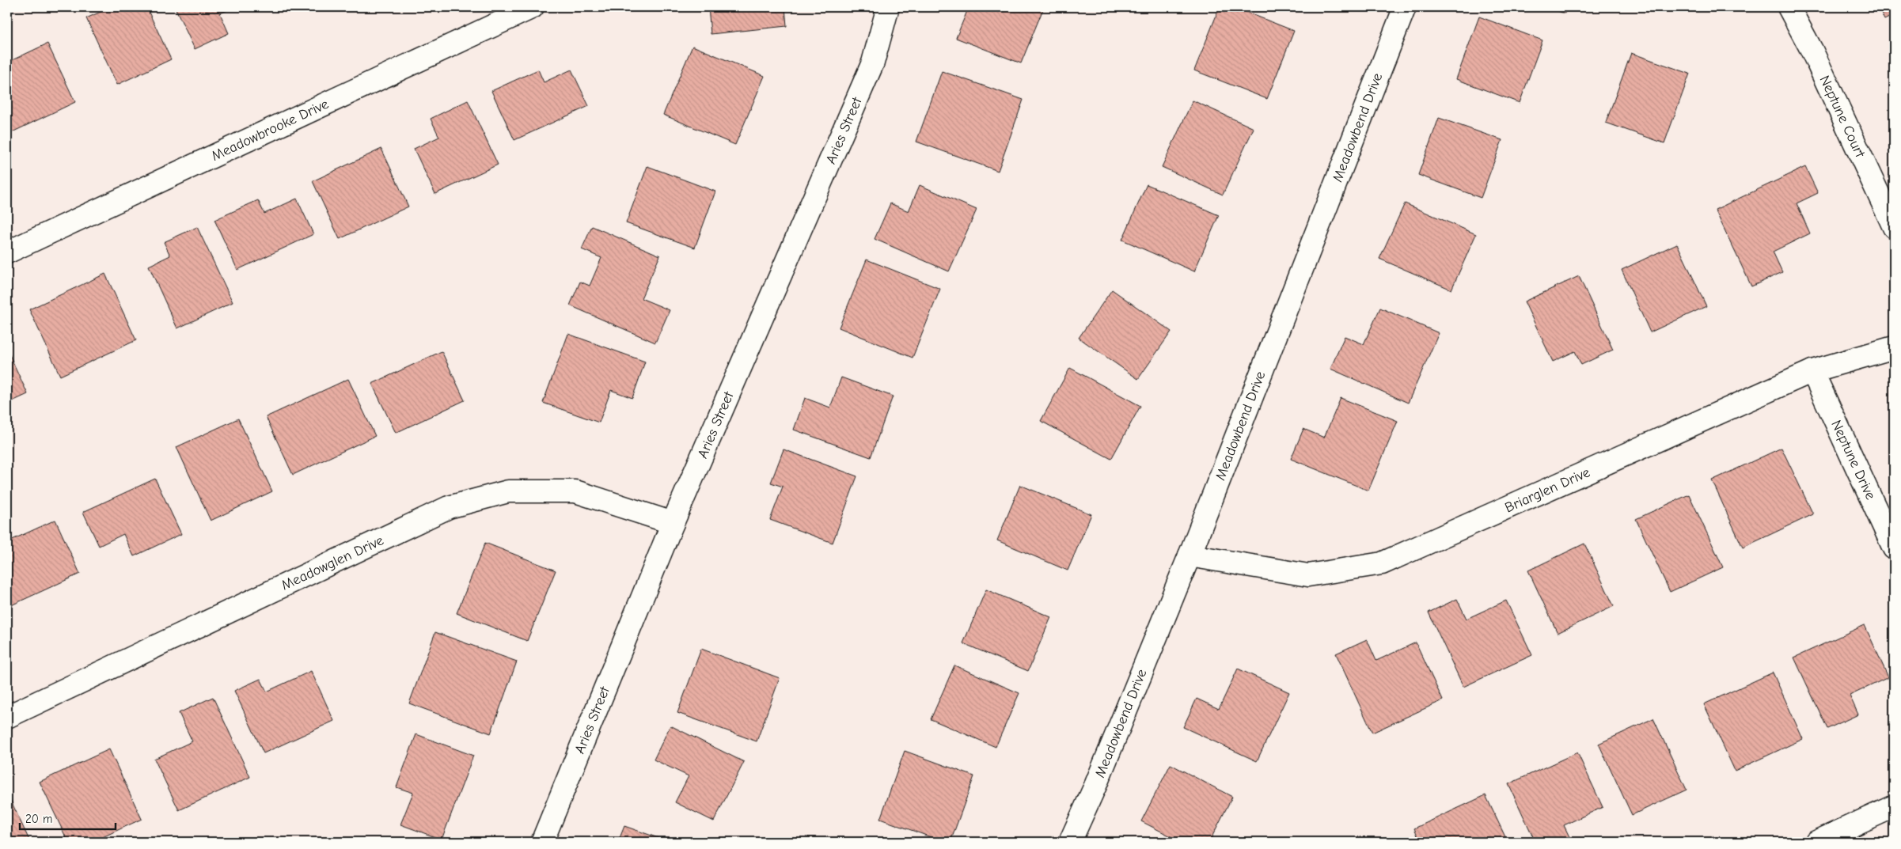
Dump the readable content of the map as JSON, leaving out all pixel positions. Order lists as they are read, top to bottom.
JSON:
{
  "streets": {
    "street": [
      "Neptune Court",
      "Meadowbend Drive",
      "Meadowbrooke Drive",
      "Aries Street",
      "Neptune Drive",
      "Briarglen Drive",
      "Meadowglen Drive"
    ]
  },
  "crossings": [
    ["Meadowbend Drive", "Briarglen Drive"],
    ["Aries Street", "Meadowglen Drive"],
    ["Neptune Drive", "Briarglen Drive"]
  ],
  "scale_bar": "20 m"
}
